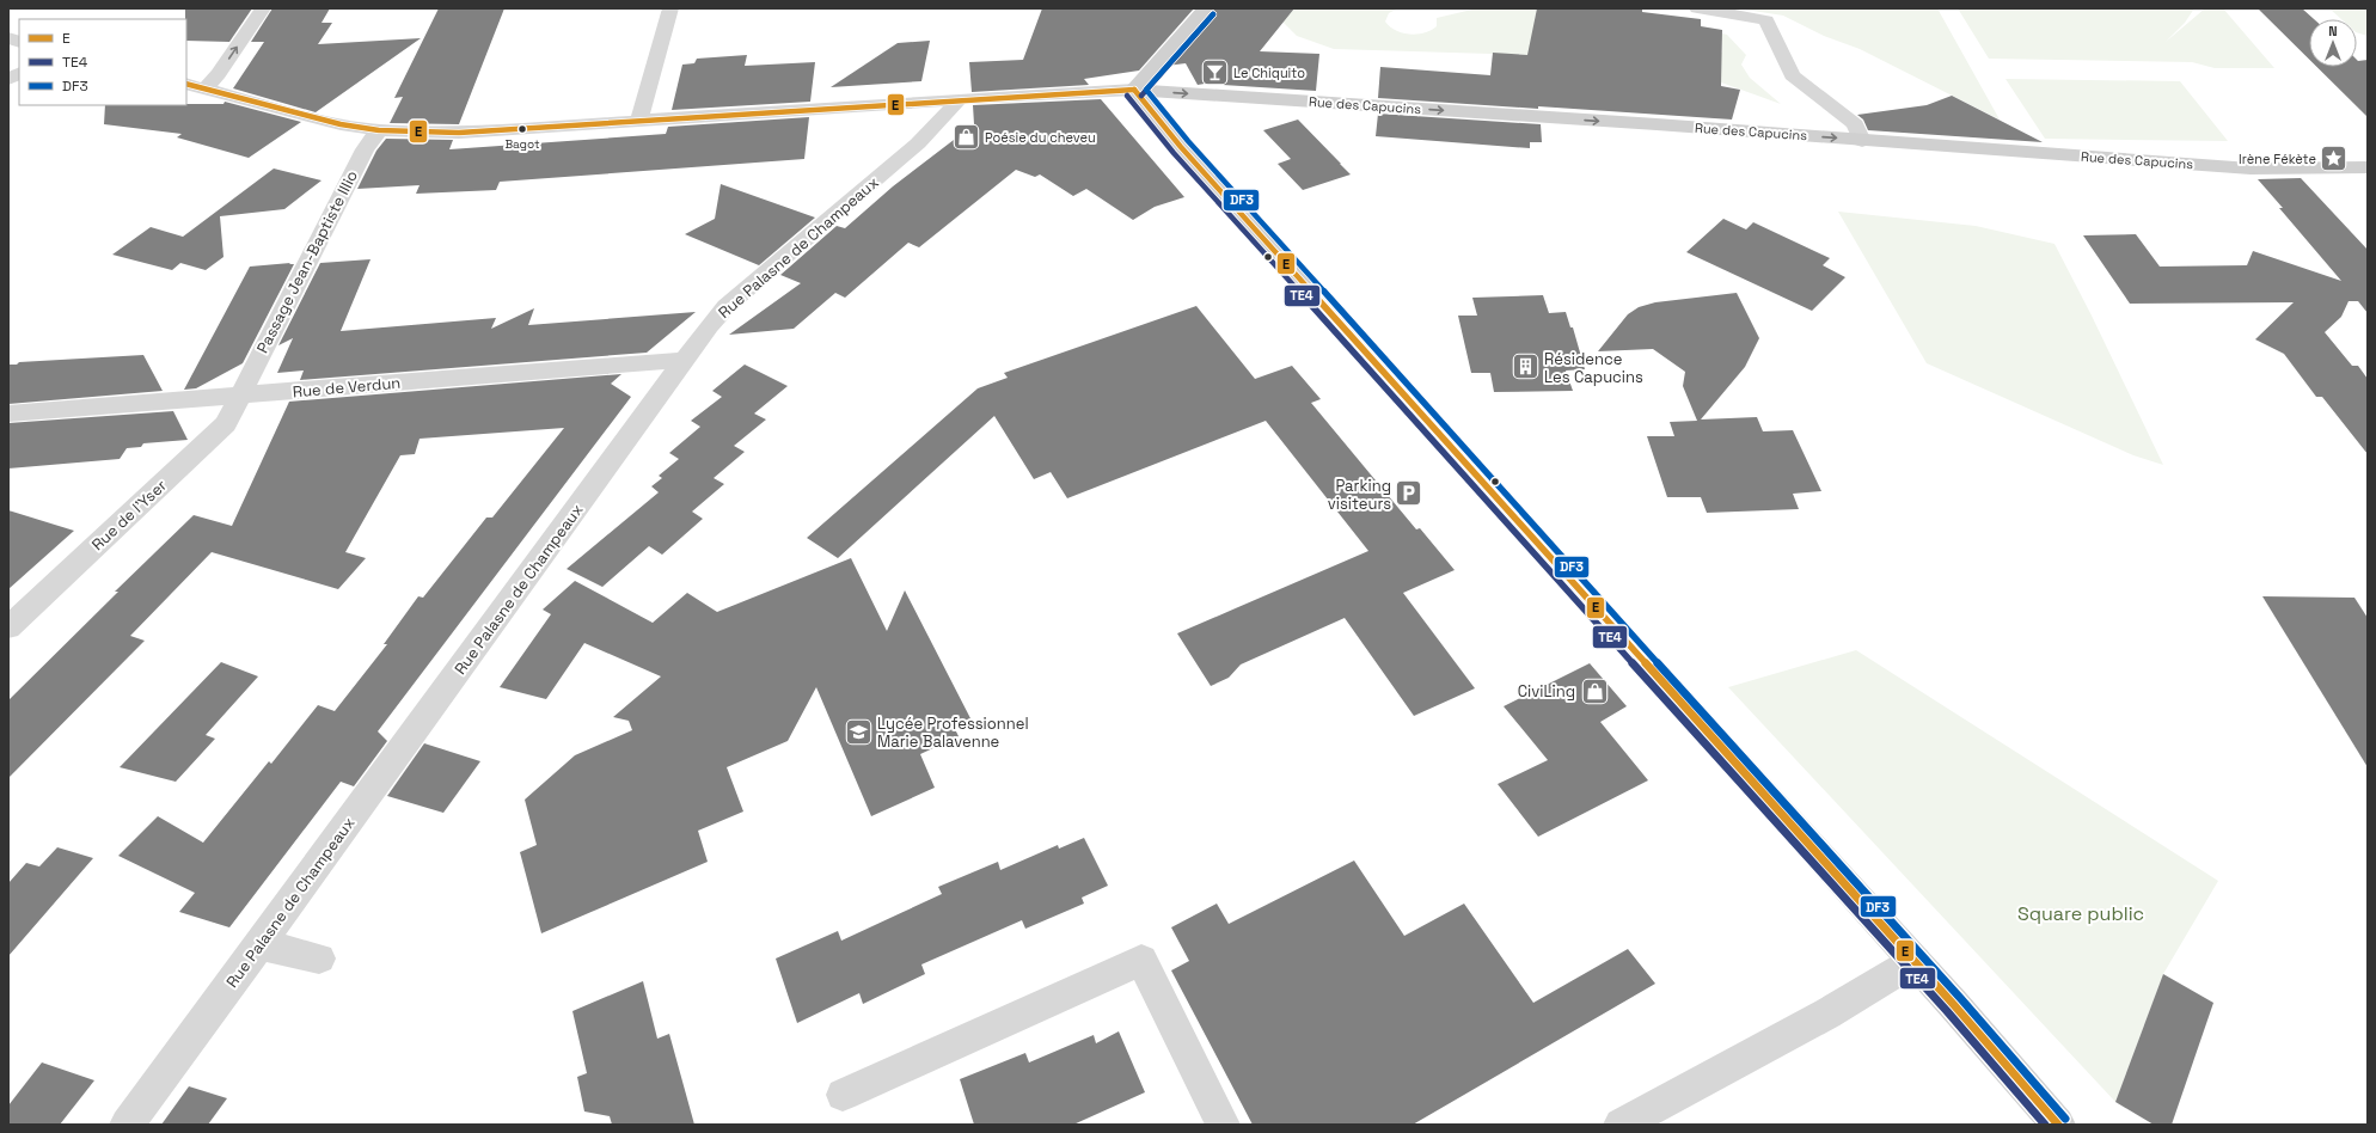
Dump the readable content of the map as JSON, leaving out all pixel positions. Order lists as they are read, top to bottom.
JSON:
{
  "streets": {
    "street": [
      "Rue des Capucins",
      "Rue Palasne de Champeaux",
      "Passage Jean-Baptiste Illio",
      "Rue de Verdun",
      "Rue de l'Yser"
    ]
  },
  "crossings": [
    ["Rue Palasne de Champeaux", "Rue de Verdun"],
    ["Passage Jean-Baptiste Illio", "Rue de Verdun"],
    ["Passage Jean-Baptiste Illio", "Rue de l'Yser"],
    ["Rue de Verdun", "Rue de l'Yser"]
  ],
  "one_way": ["Rue des Capucins"],
  "parks": ["Square public"],
  "places": {
    "bar": ["Le Chiquito"],
    "other": ["Bagot"],
    "shop": ["Poésie du cheveu", "CiviLing"],
    "place": ["Irène Fékète"],
    "building": ["Résidence Les Capucins"],
    "parking": ["Parking visiteurs"],
    "school or university": ["Lycée Professionnel Marie Balavenne"]
  },
  "lines": ["transit line TE4", "transit line DF3", "transit line E"],
  "legend": ["E", "TE4", "DF3"],
  "north": "top"
}
